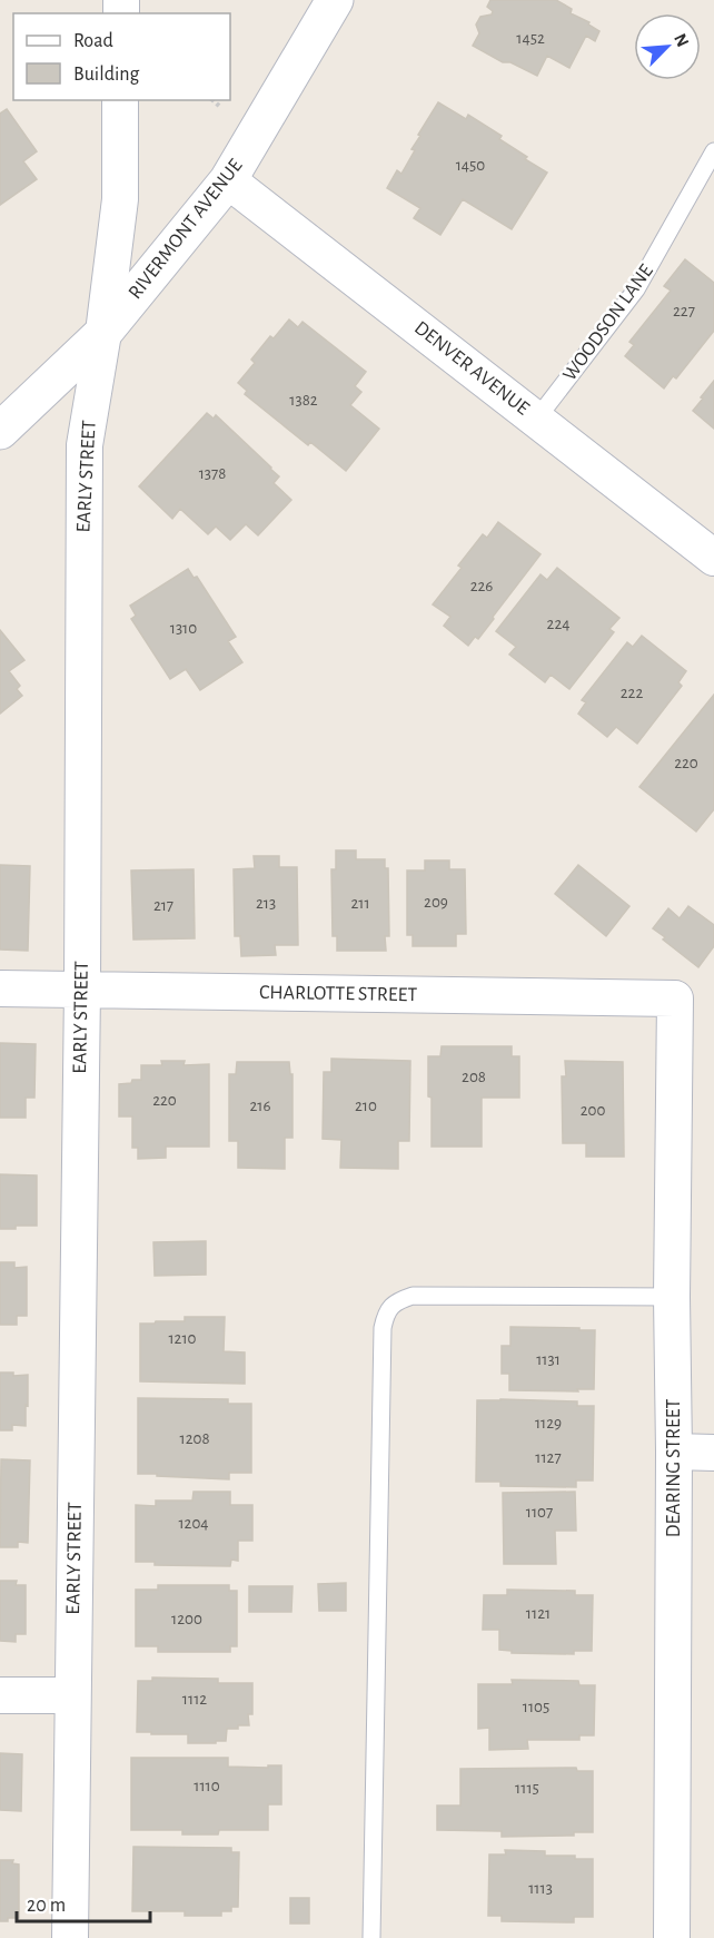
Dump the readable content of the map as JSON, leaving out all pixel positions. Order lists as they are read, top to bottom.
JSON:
{
  "streets": {
    "main road": ["RIVERMONT AVENUE"],
    "street": [
      "DENVER AVENUE",
      "EARLY STREET",
      "CHARLOTTE STREET",
      "DEARING STREET"
    ],
    "lane": ["WOODSON LANE"]
  },
  "crossings": [
    ["RIVERMONT AVENUE", "DENVER AVENUE"],
    ["RIVERMONT AVENUE", "EARLY STREET"],
    ["WOODSON LANE", "DENVER AVENUE"],
    ["EARLY STREET", "CHARLOTTE STREET"],
    ["CHARLOTTE STREET", "DEARING STREET"]
  ],
  "house_numbers": [
    "1452",
    "1450",
    "227",
    "1382",
    "1378",
    "226",
    "224",
    "1310",
    "222",
    "220",
    "209",
    "213",
    "211",
    "217",
    "208",
    "220",
    "216",
    "210",
    "200",
    "1210",
    "1131",
    "1129",
    "1208",
    "1127",
    "1107",
    "1204",
    "1121",
    "1200",
    "1112",
    "1105",
    "1110",
    "1115",
    "1113"
  ],
  "legend": ["Road", "Building"],
  "scale_bar": "20 m",
  "north": "top right"
}
